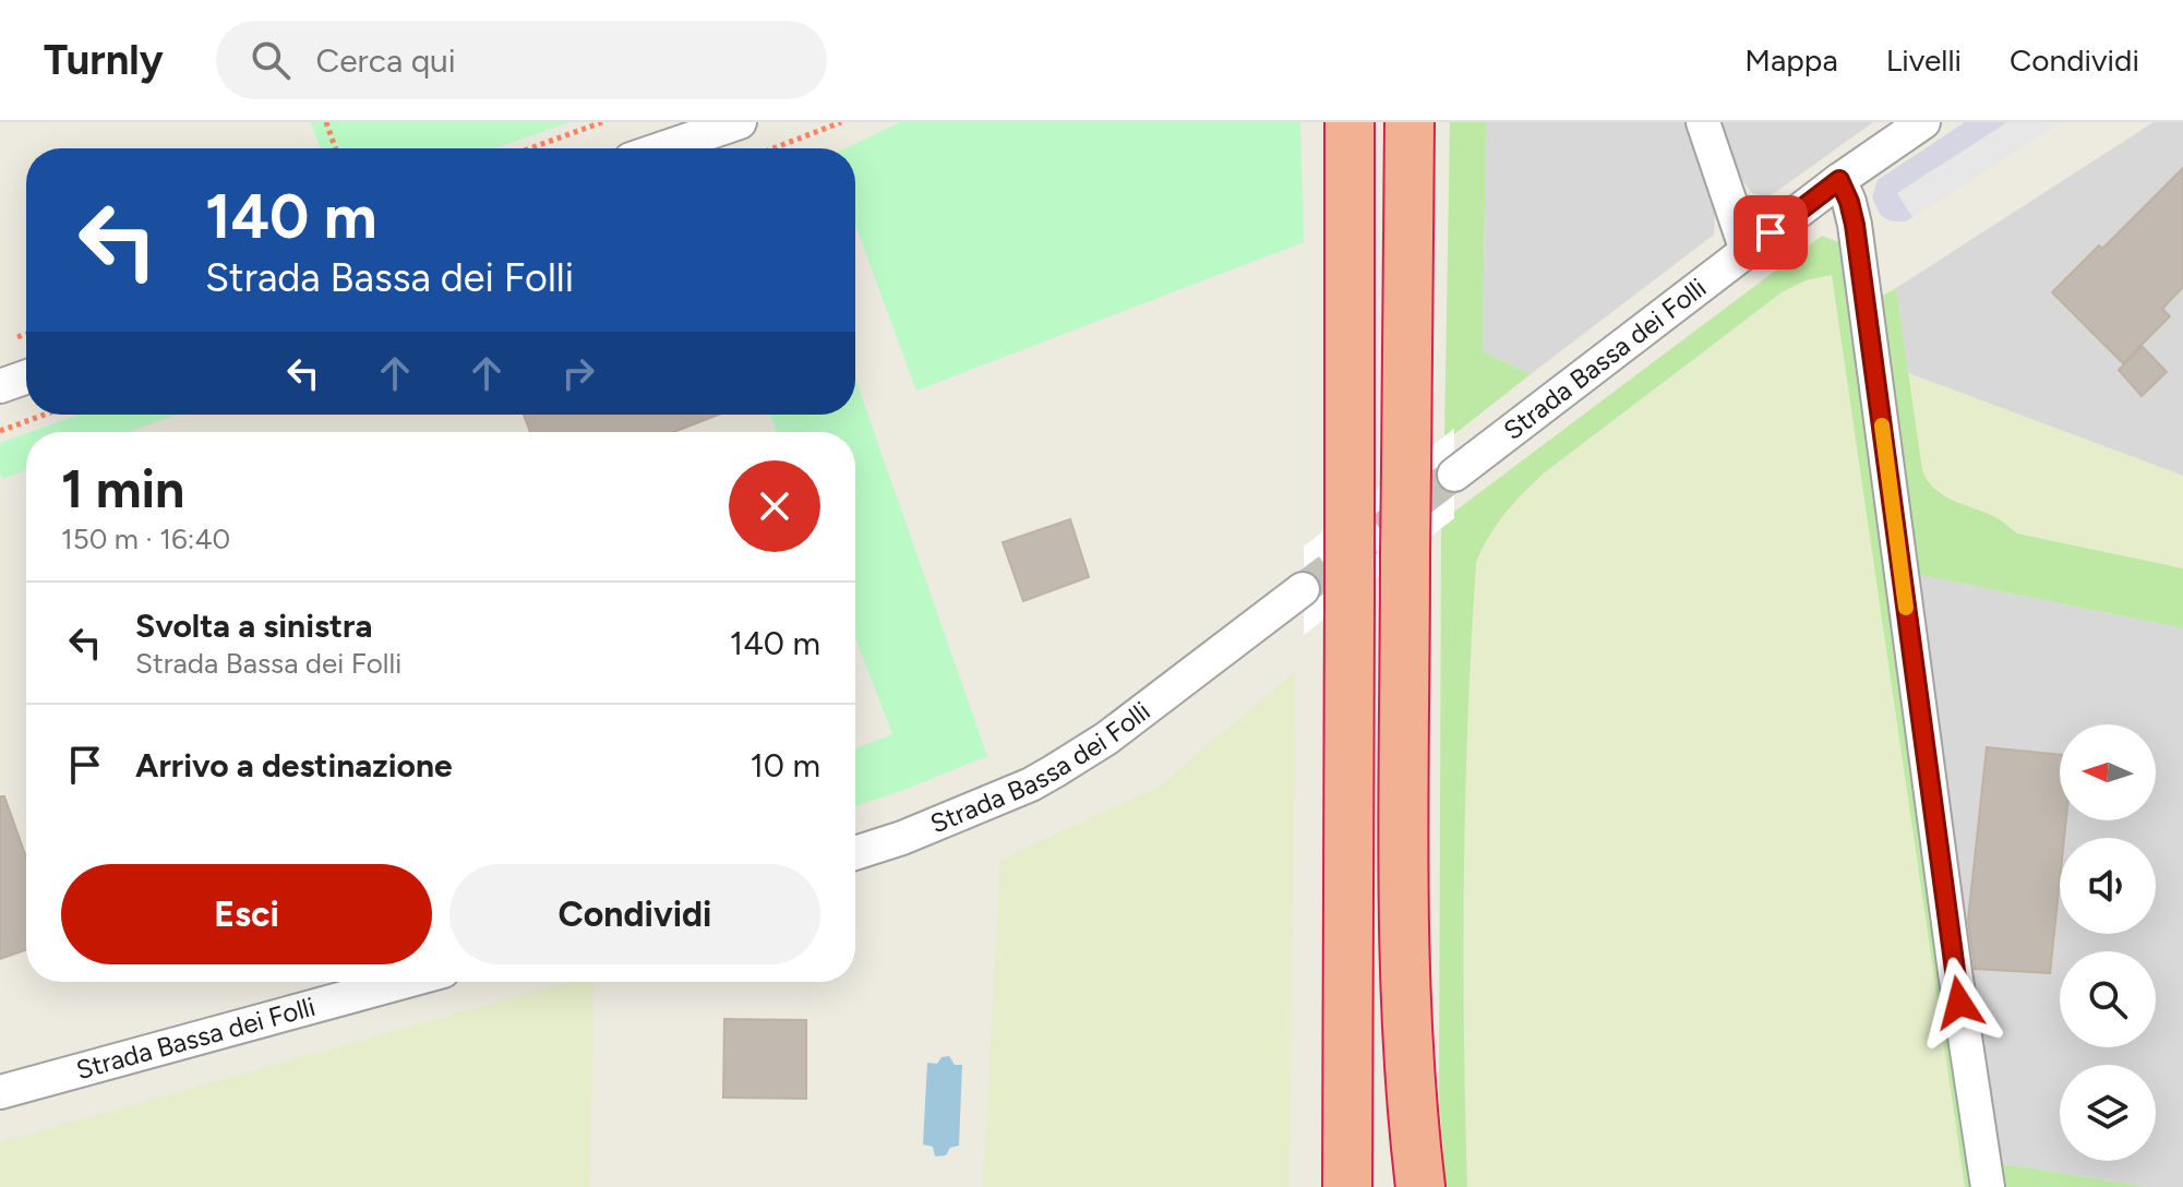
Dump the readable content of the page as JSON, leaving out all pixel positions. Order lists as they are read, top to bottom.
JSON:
{
  "streets": {
    "street": ["Strada Bassa dei Folli"]
  },
  "north": "left",
  "page": {
    "header": "Turnly",
    "search": "Cerca qui",
    "nav": ["Mappa", "Livelli", "Condividi"],
    "turn": ["140 m", "Strada Bassa dei Folli"],
    "heading": ["1 min", "150 m · 16:40"],
    "list": [
      {
        "name": "Svolta a sinistra",
        "note": "Strada Bassa dei Folli",
        "value": "140 m"
      },
      {
        "name": "Arrivo a destinazione",
        "value": "10 m"
      }
    ],
    "buttons": ["Esci", "Condividi"]
  }
}
